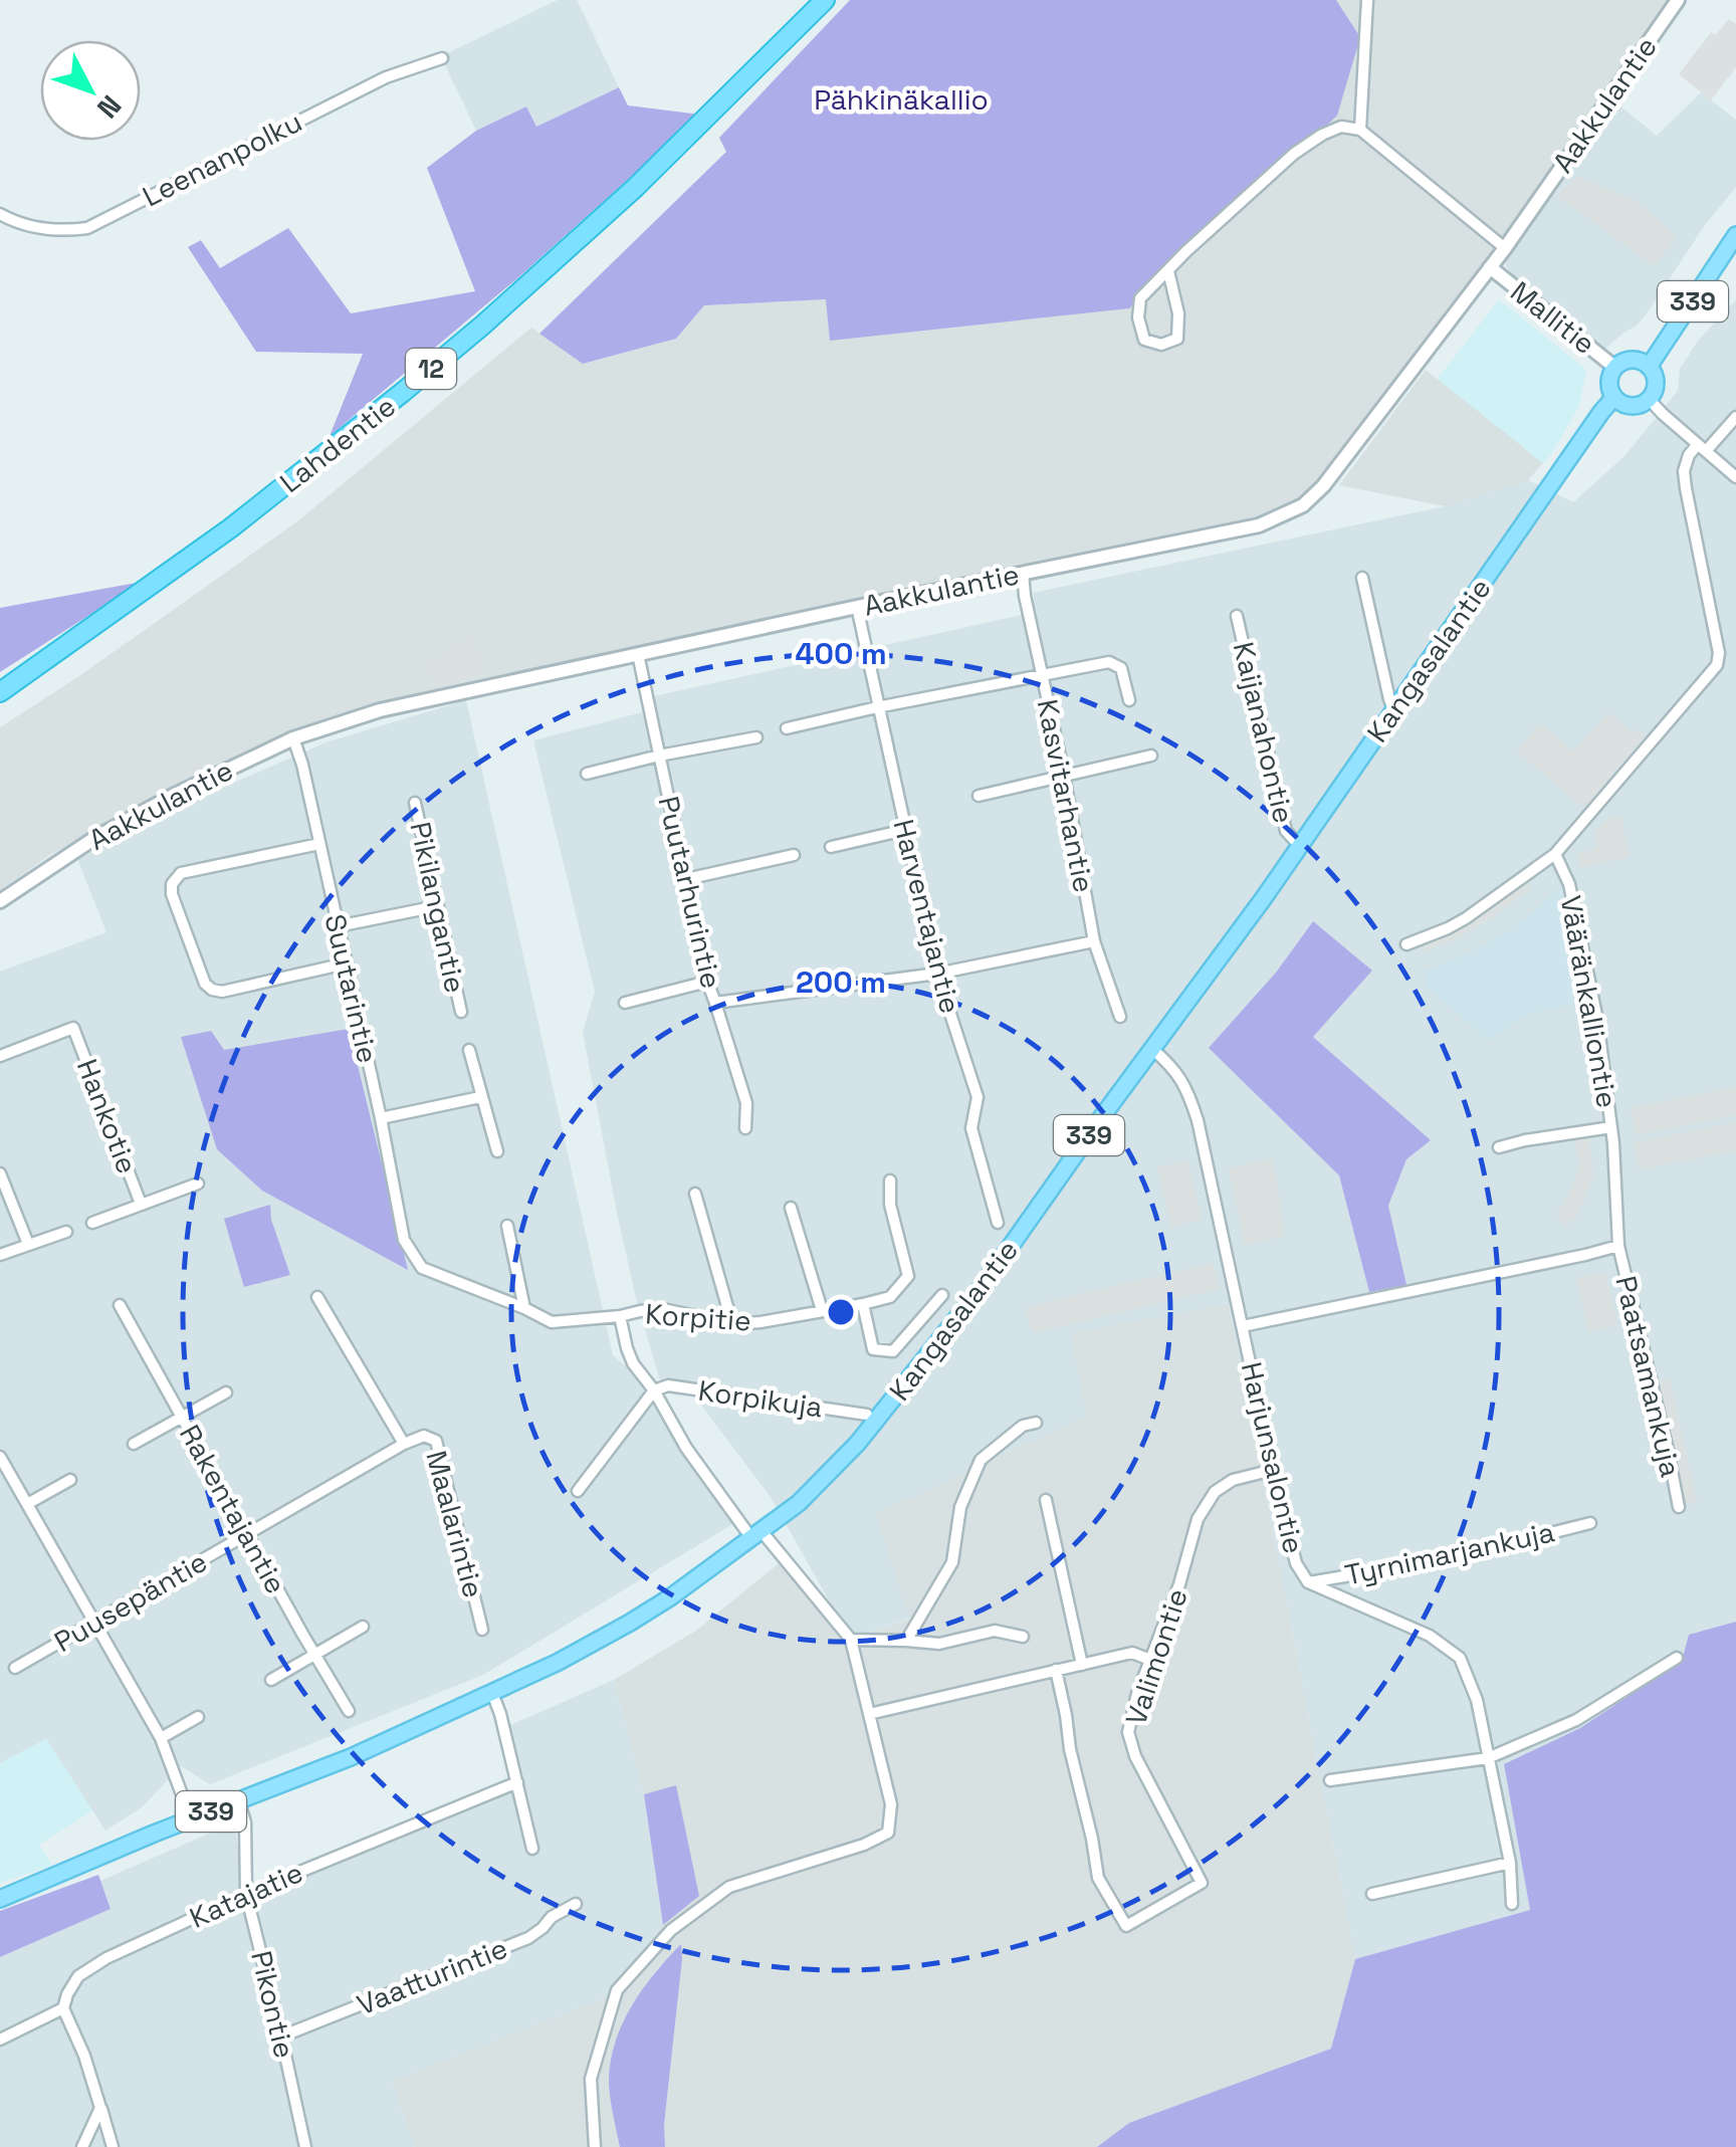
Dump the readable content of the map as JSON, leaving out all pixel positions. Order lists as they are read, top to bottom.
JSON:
{
  "streets": {
    "highway": ["12", "Lahdentie"],
    "main road": ["339", "Kangasalantie"],
    "street": [
      "Aakkulantie",
      "Leenanpolku",
      "Mallitie",
      "Kaijanahontie",
      "Kasvitarhantie",
      "Puutarhurintie",
      "Pikilangantie",
      "Harventajantie",
      "Suutarintie",
      "Vääränkalliontie",
      "Hankotie",
      "Korpitie",
      "Paatsamankuja",
      "Korpikuja",
      "Harjunsalontie",
      "Rakentajantie",
      "Maalarintie",
      "Tyrnimarjankuja",
      "Puusepäntie",
      "Valimontie",
      "Katajatie",
      "Vaatturintie",
      "Pikontie"
    ]
  },
  "crossings": [
    ["Aakkulantie", "Mallitie"],
    ["Aakkulantie", "Kasvitarhantie"],
    ["Aakkulantie", "Puutarhurintie"],
    ["Aakkulantie", "Harventajantie"],
    ["Aakkulantie", "Suutarintie"],
    ["339", "Mallitie"],
    ["339", "Kangasalantie"],
    ["Mallitie", "Kangasalantie"],
    ["Kangasalantie", "Kaijanahontie"],
    ["Kangasalantie", "Korpitie"],
    ["Kangasalantie", "Harjunsalontie"],
    ["Kangasalantie", "Pikontie"],
    ["Suutarintie", "Korpitie"],
    ["Vääränkalliontie", "Paatsamankuja"],
    ["Korpitie", "Korpikuja"],
    ["Harjunsalontie", "Tyrnimarjankuja"],
    ["Harjunsalontie", "Valimontie"],
    ["Rakentajantie", "Puusepäntie"],
    ["Maalarintie", "Puusepäntie"],
    ["Katajatie", "Pikontie"],
    ["Vaatturintie", "Pikontie"]
  ],
  "parks": ["Pähkinäkallio"],
  "north": "bottom right",
  "rings": ["400 m", "200 m"]
}
